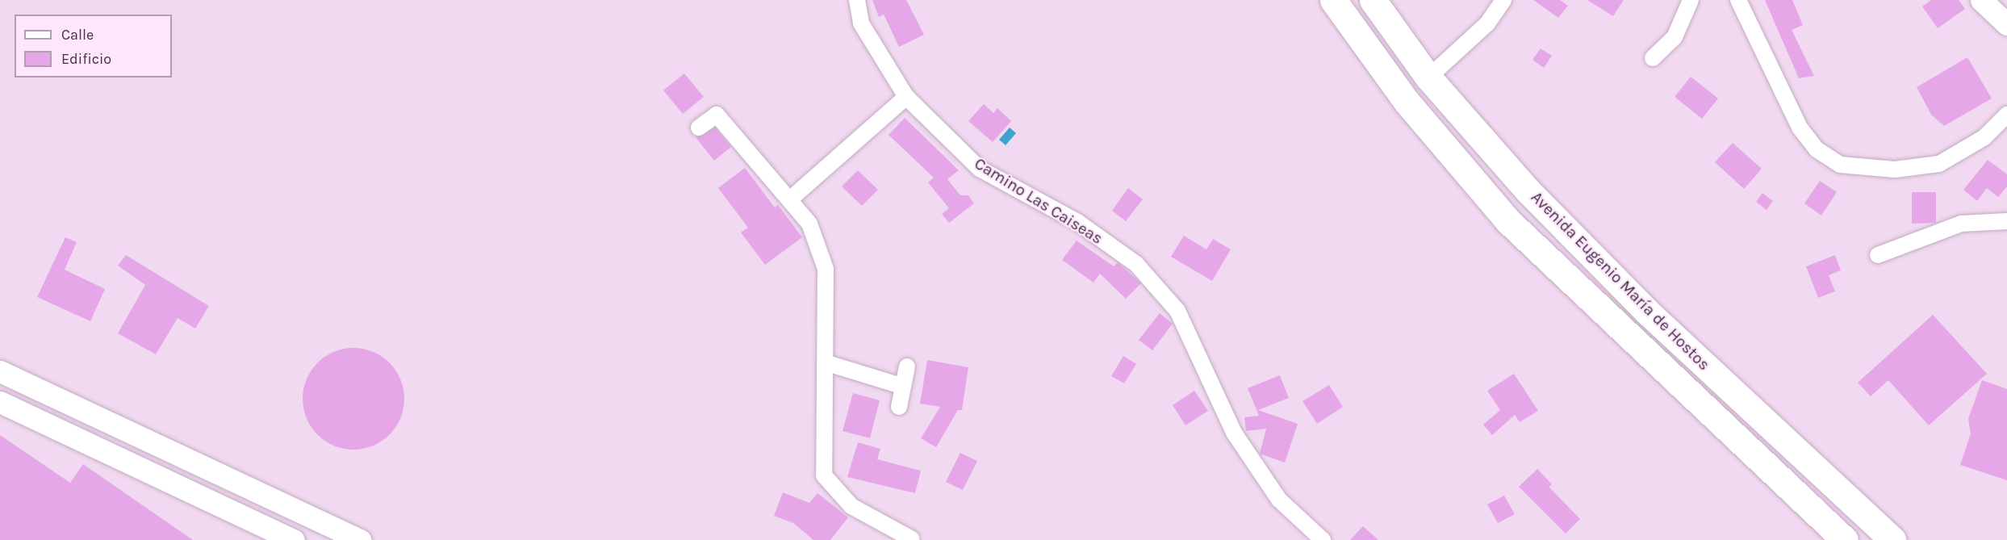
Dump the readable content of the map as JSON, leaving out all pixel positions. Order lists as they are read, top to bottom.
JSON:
{
  "streets": {
    "highway": ["Avenida Eugenio María de Hostos"],
    "street": ["Camino Las Caiseas"]
  },
  "legend": ["Calle", "Edificio"]
}
